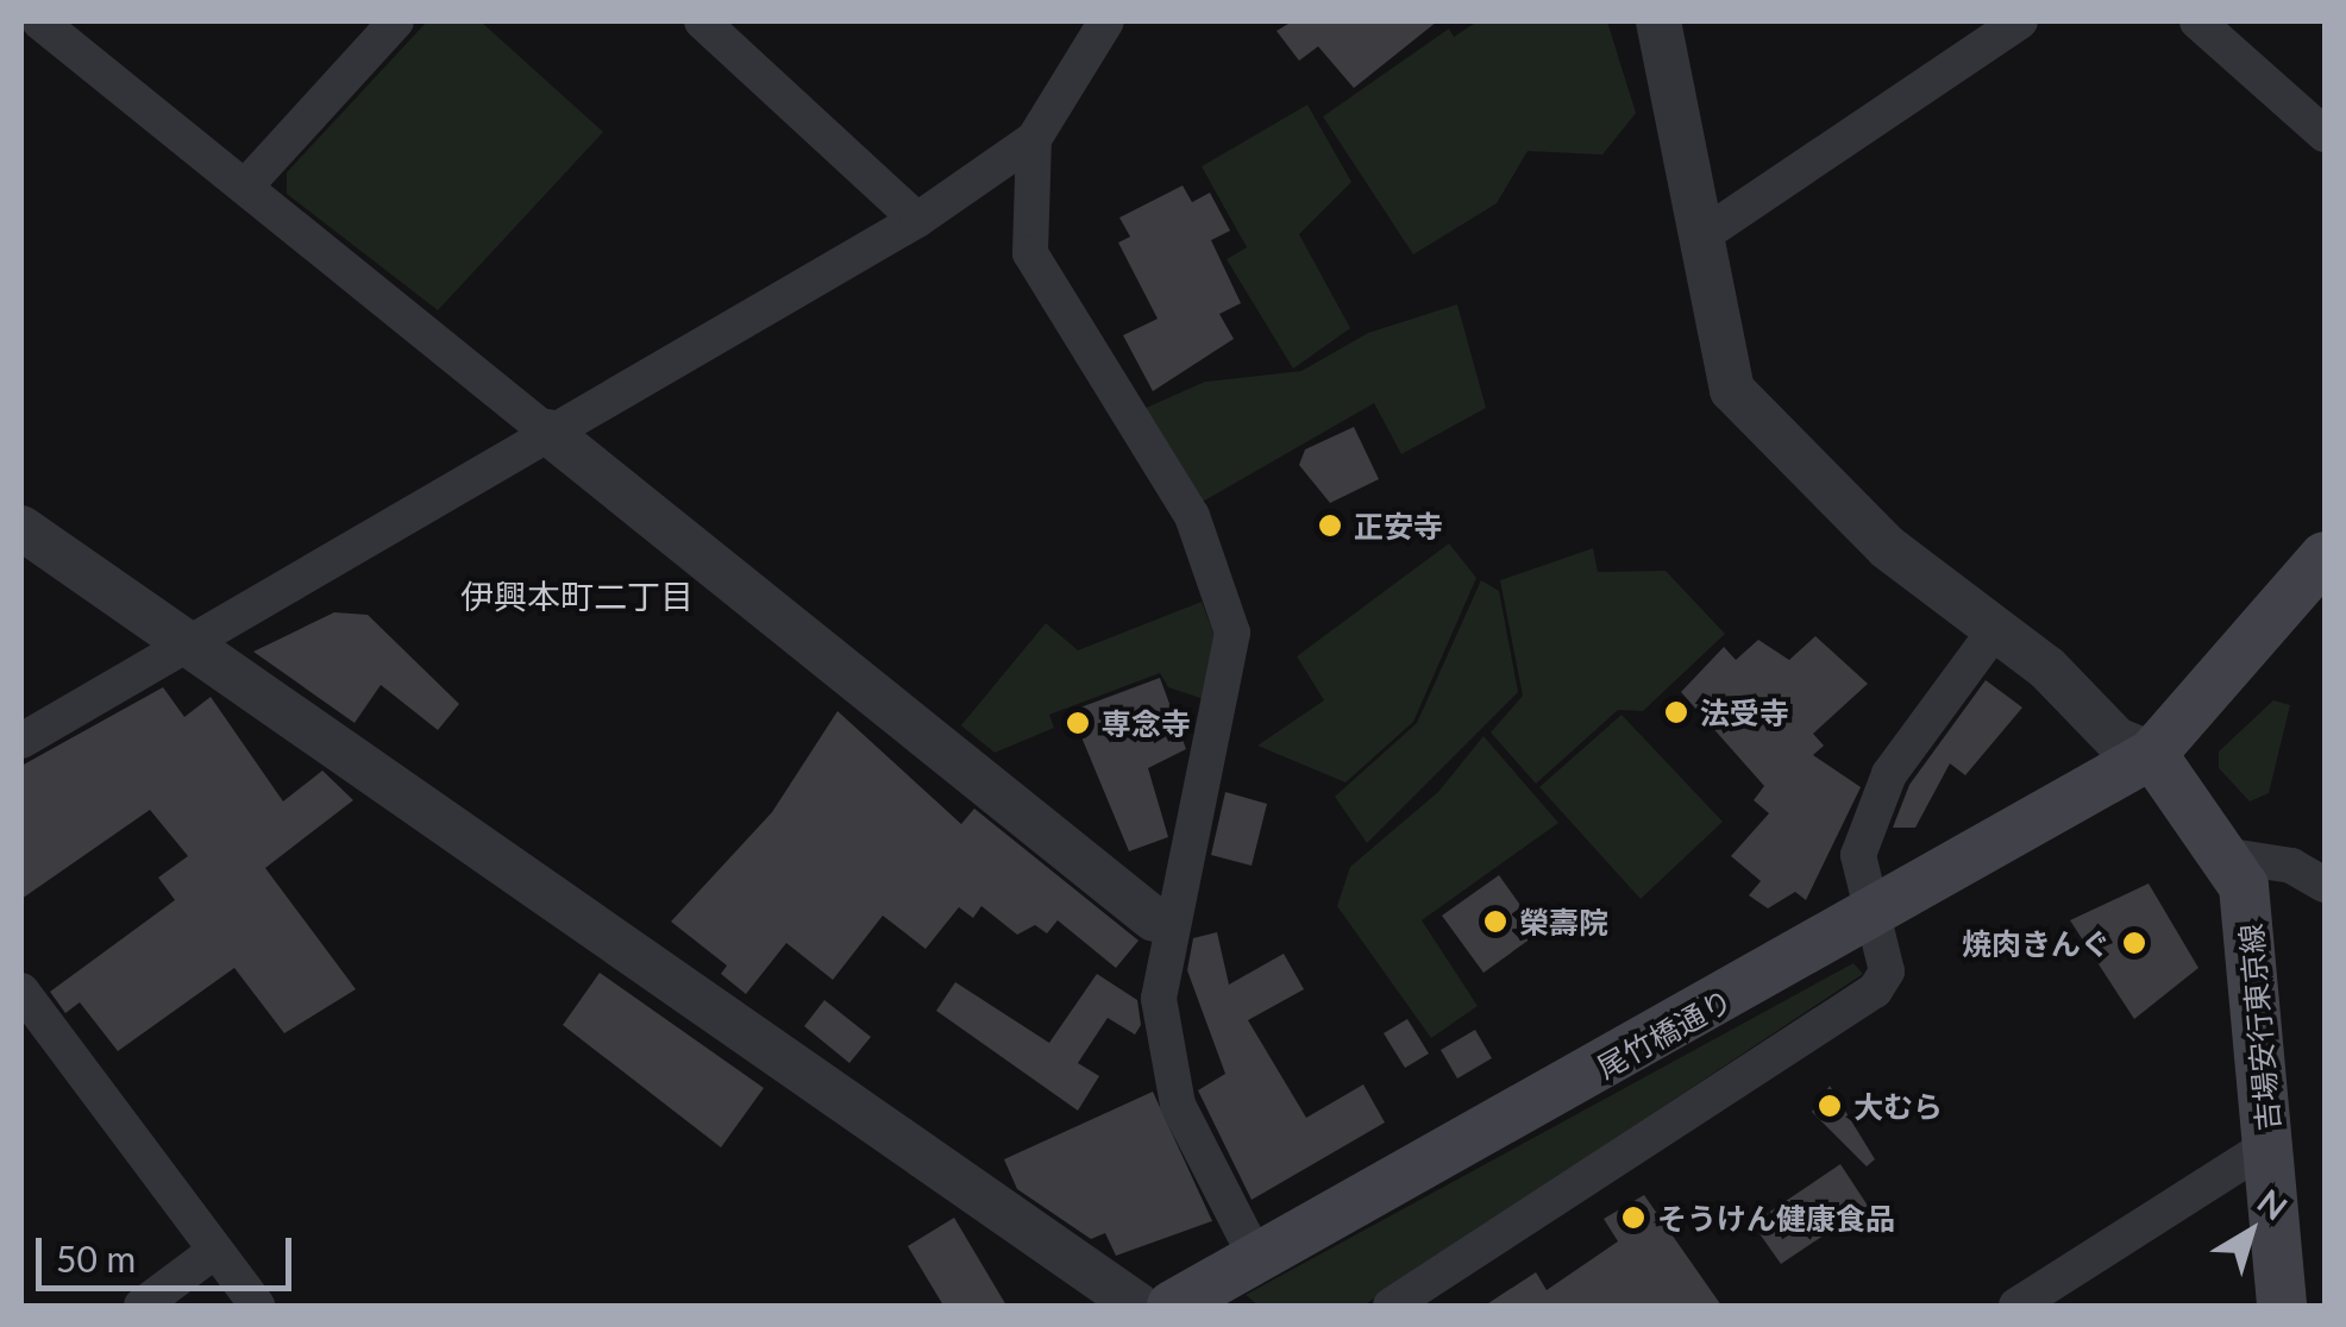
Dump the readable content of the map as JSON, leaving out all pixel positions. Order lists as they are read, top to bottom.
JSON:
{
  "streets": {
    "main road": ["吉場安行東京線", "尾竹橋通り"]
  },
  "crossings": [
    ["吉場安行東京線", "尾竹橋通り"]
  ],
  "districts": ["伊興本町二丁目"],
  "places": [
    "正安寺",
    "法受寺",
    "専念寺",
    "榮壽院",
    "焼肉きんぐ",
    "大むら",
    "そうけん健康食品"
  ],
  "scale_bar": "50 m",
  "north": "top right"
}
